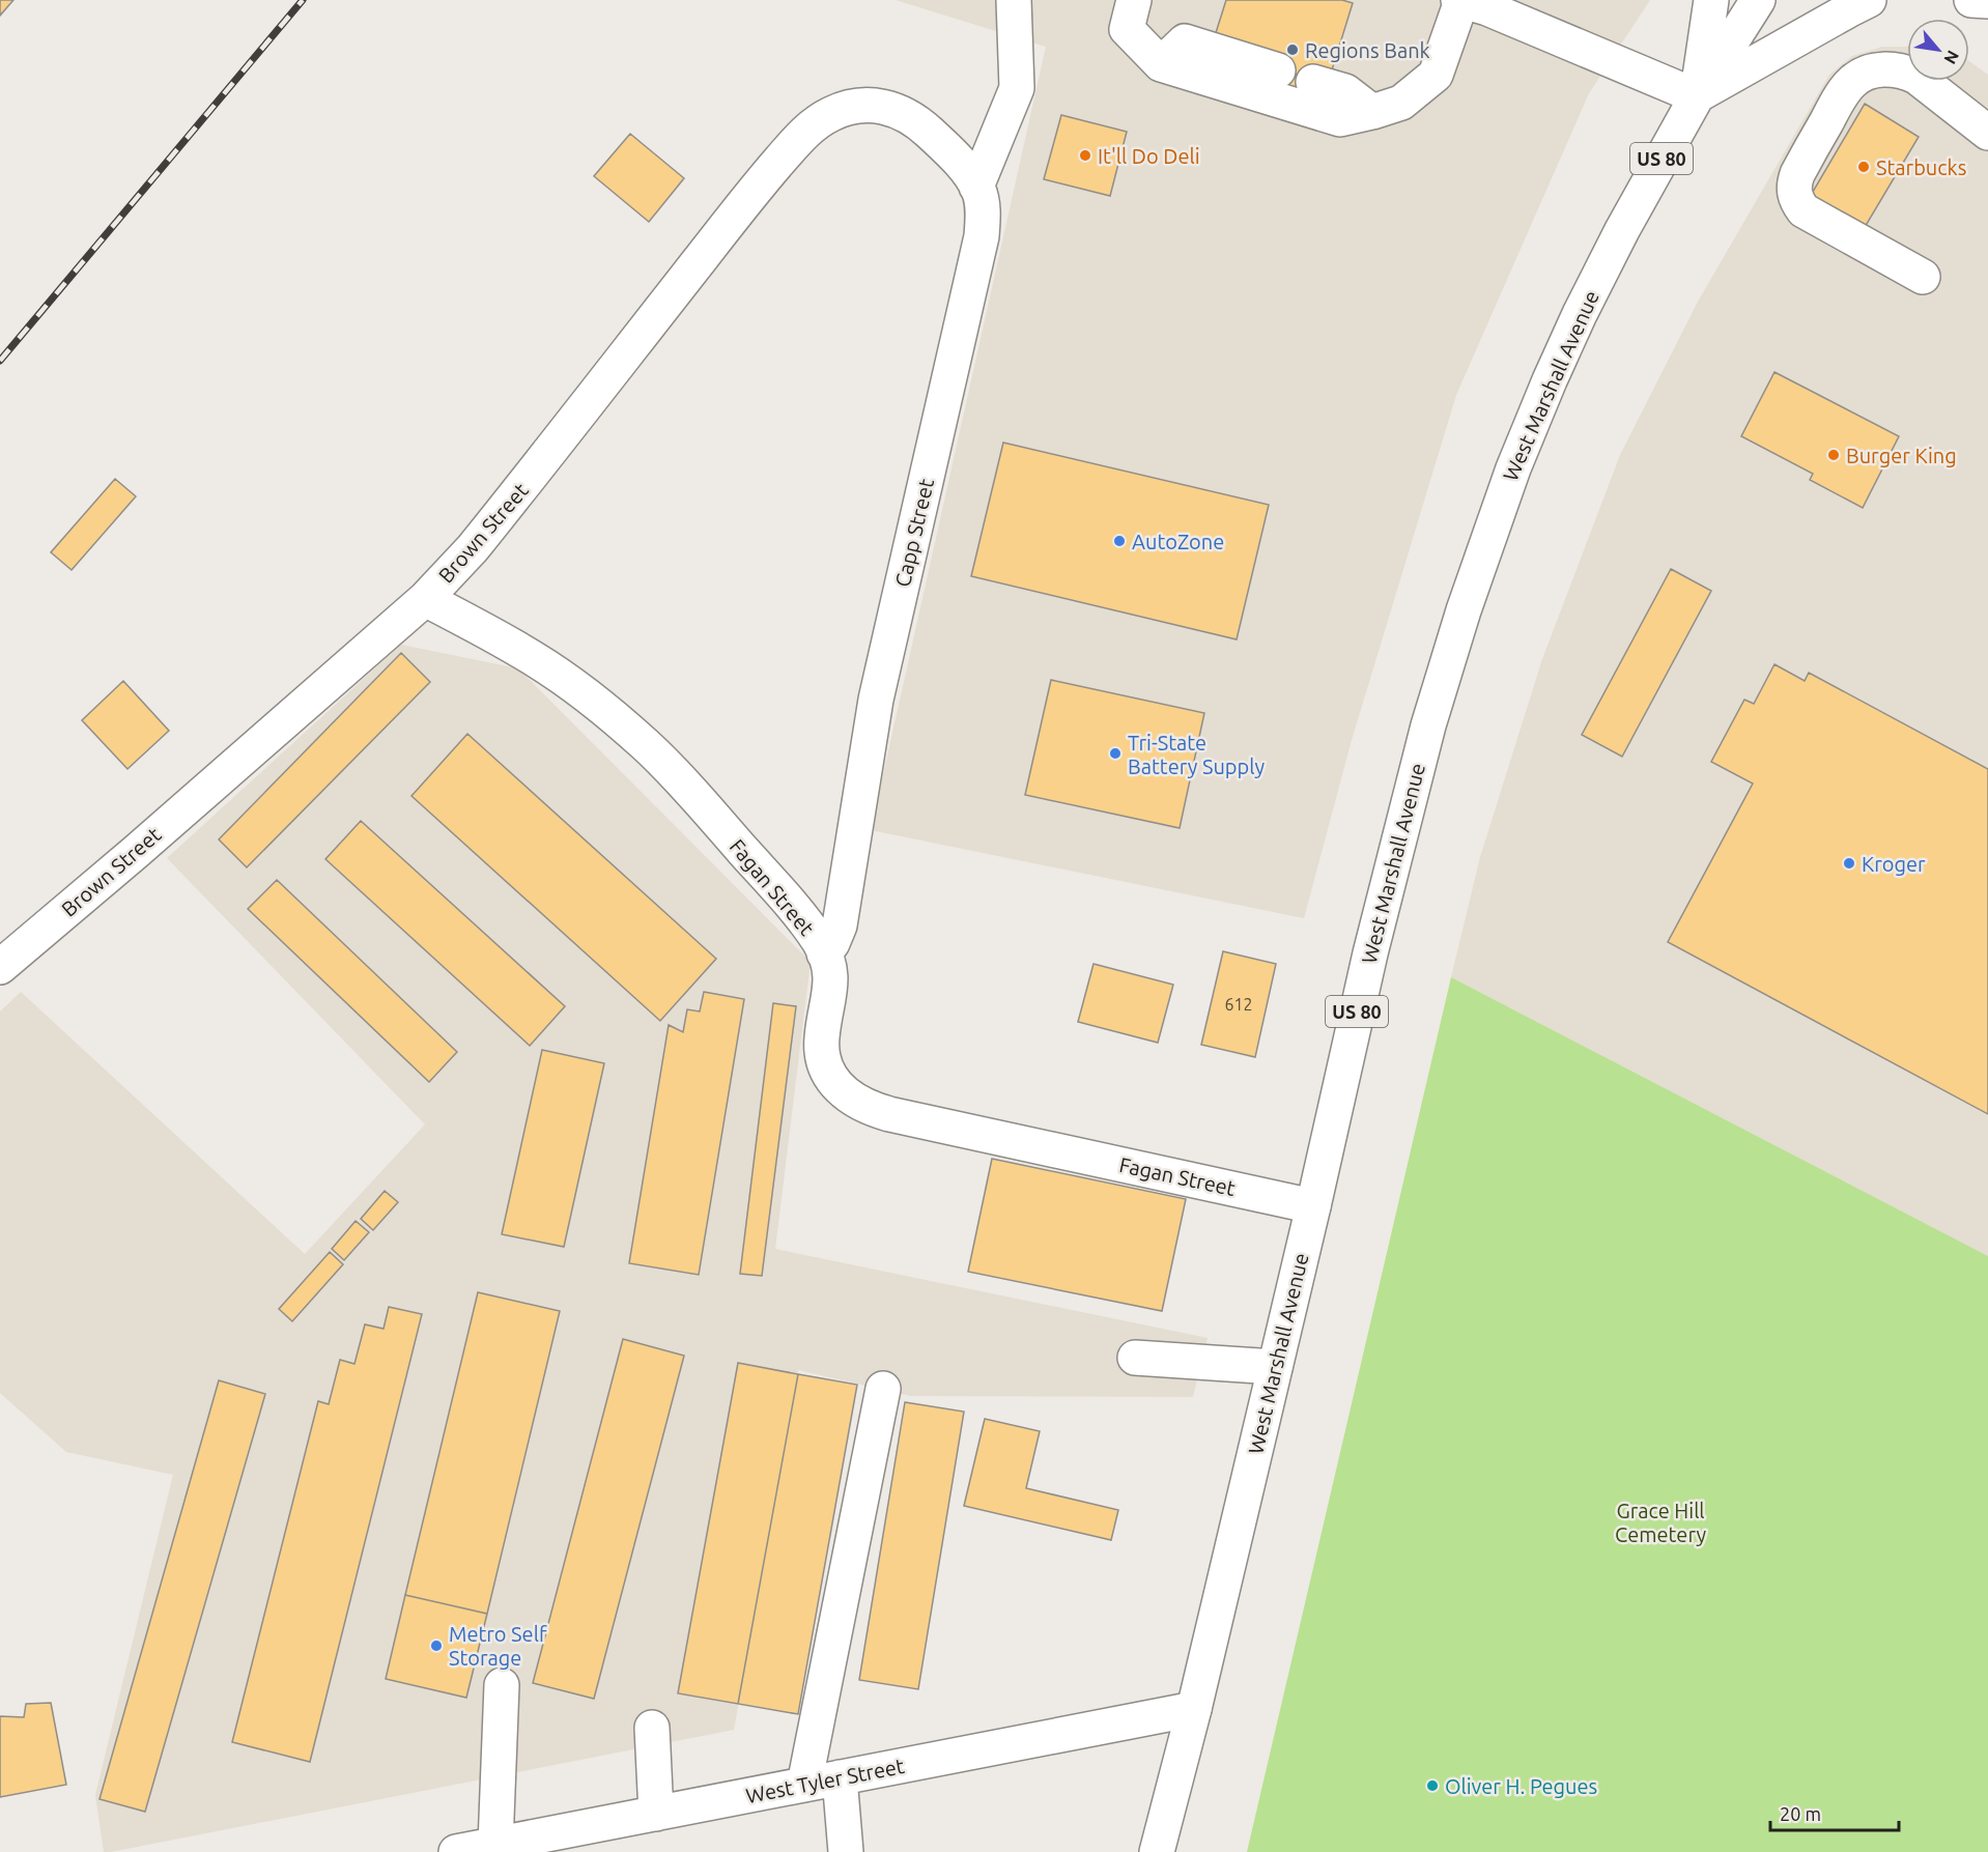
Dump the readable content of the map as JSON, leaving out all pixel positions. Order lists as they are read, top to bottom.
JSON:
{
  "streets": {
    "street": [
      "US 80",
      "West Marshall Avenue",
      "Brown Street",
      "Capp Street",
      "Fagan Street",
      "West Tyler Street"
    ]
  },
  "crossings": [
    ["West Marshall Avenue", "Fagan Street"],
    ["West Marshall Avenue", "West Tyler Street"],
    ["Brown Street", "Capp Street"],
    ["Brown Street", "Fagan Street"],
    ["Capp Street", "Fagan Street"]
  ],
  "parks": ["Grace Hill Cemetery"],
  "places": [
    "Regions Bank",
    "It'll Do Deli",
    "Starbucks",
    "Burger King",
    "AutoZone",
    "Tri-State Battery Supply",
    "Kroger",
    "Metro Self Storage",
    "Oliver H. Pegues"
  ],
  "house_numbers": ["612"],
  "scale_bar": "20 m",
  "north": "bottom right"
}
